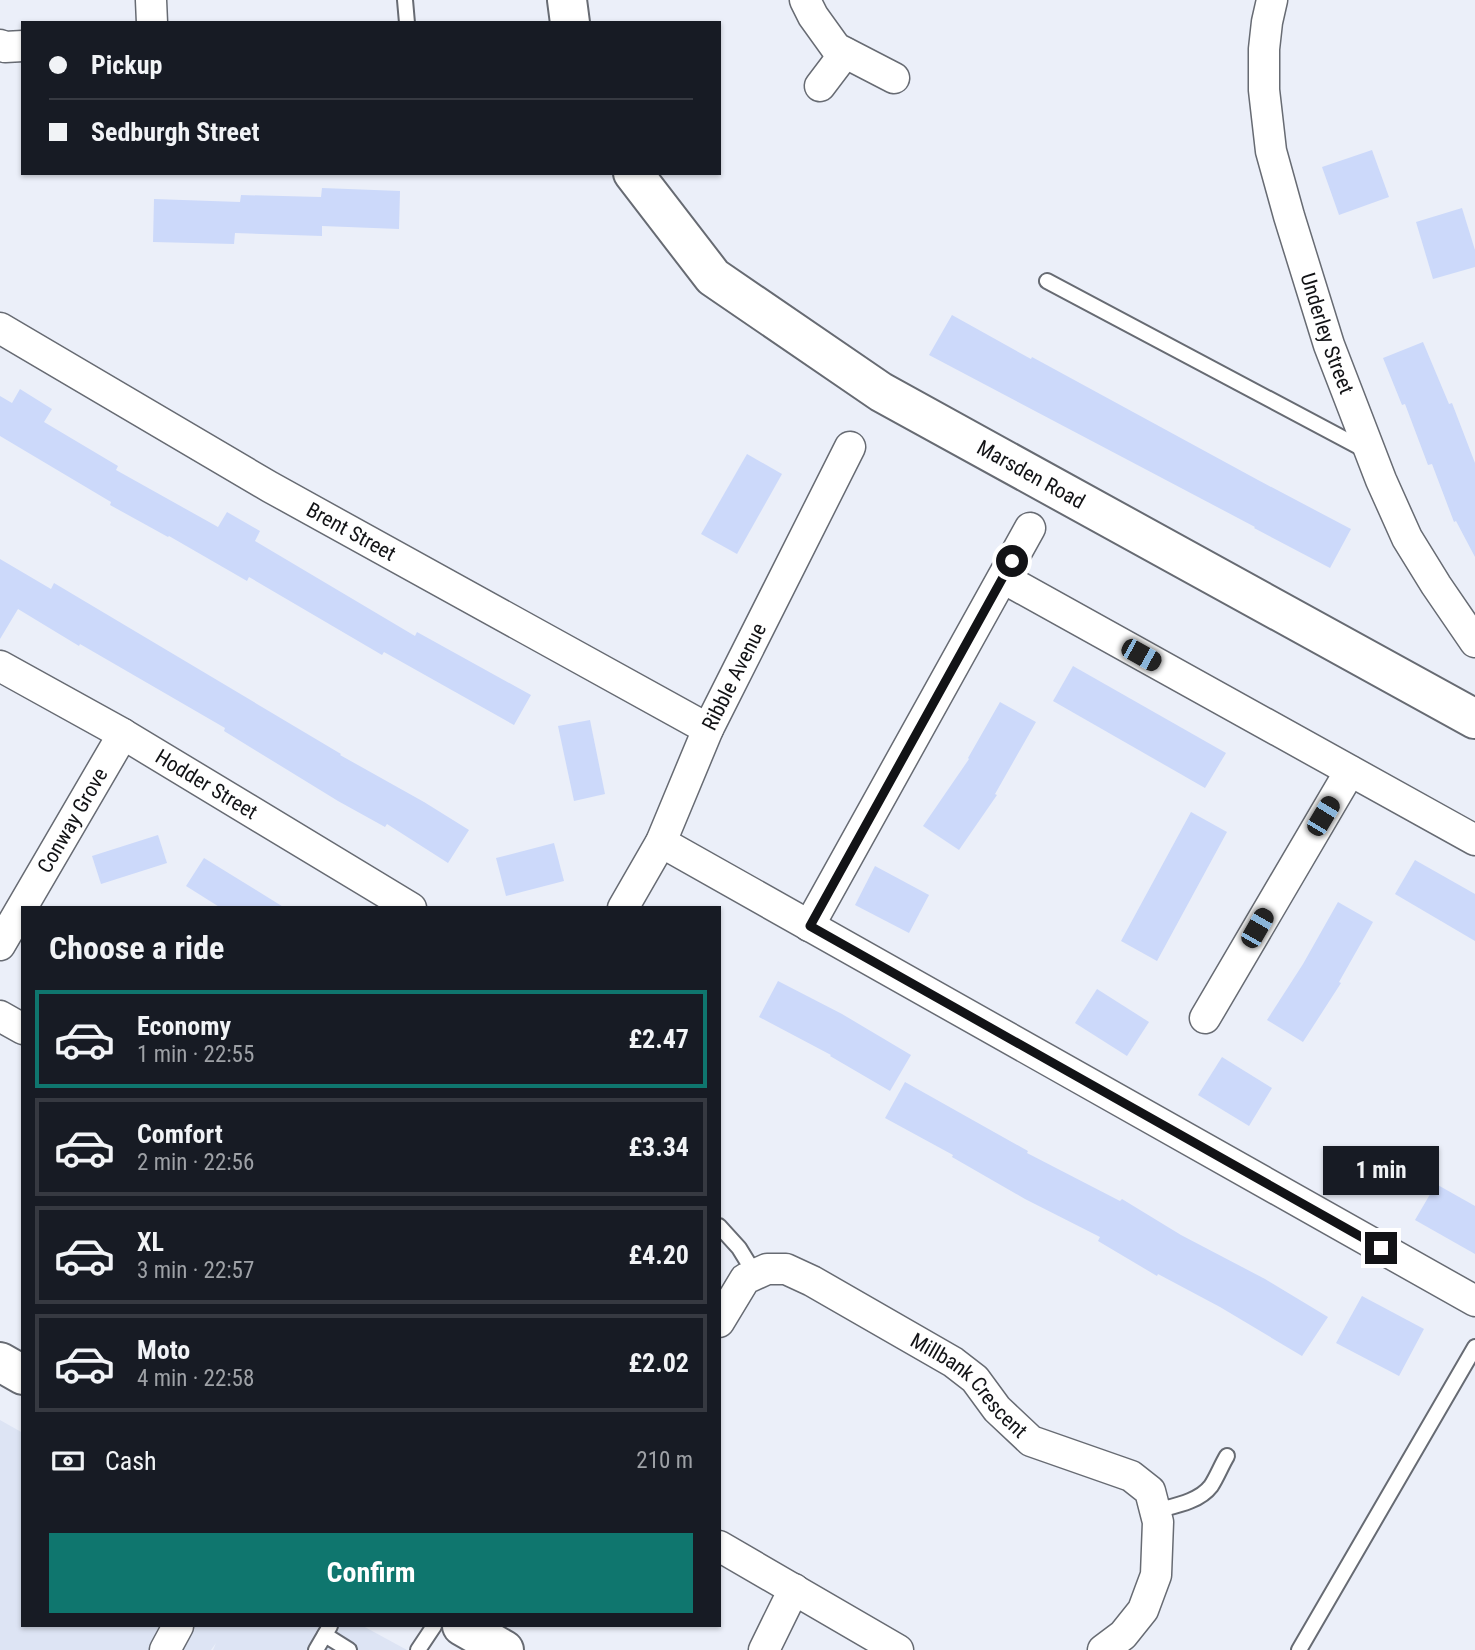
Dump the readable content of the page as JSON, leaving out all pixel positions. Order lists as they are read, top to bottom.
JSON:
{
  "streets": {
    "main road": ["Marsden Road"],
    "street": [
      "Underley Street",
      "Brent Street",
      "Ribble Avenue",
      "Hodder Street",
      "Conway Grove",
      "Millbank Crescent"
    ]
  },
  "crossings": [
    ["Brent Street", "Ribble Avenue"],
    ["Hodder Street", "Conway Grove"]
  ],
  "page": {
    "banner": ["Pickup", "Sedburgh Street"],
    "heading": "Choose a ride",
    "list": [
      {
        "name": "Economy",
        "note": "1 min · 22:55",
        "value": "£2.47"
      },
      {
        "name": "Comfort",
        "note": "2 min · 22:56",
        "value": "£3.34"
      },
      {
        "name": "XL",
        "note": "3 min · 22:57",
        "value": "£4.20"
      },
      {
        "name": "Moto",
        "note": "4 min · 22:58",
        "value": "£2.02"
      }
    ],
    "bubble": "1 min",
    "pay": ["Cash", "210 m"],
    "buttons": "Confirm"
  }
}
